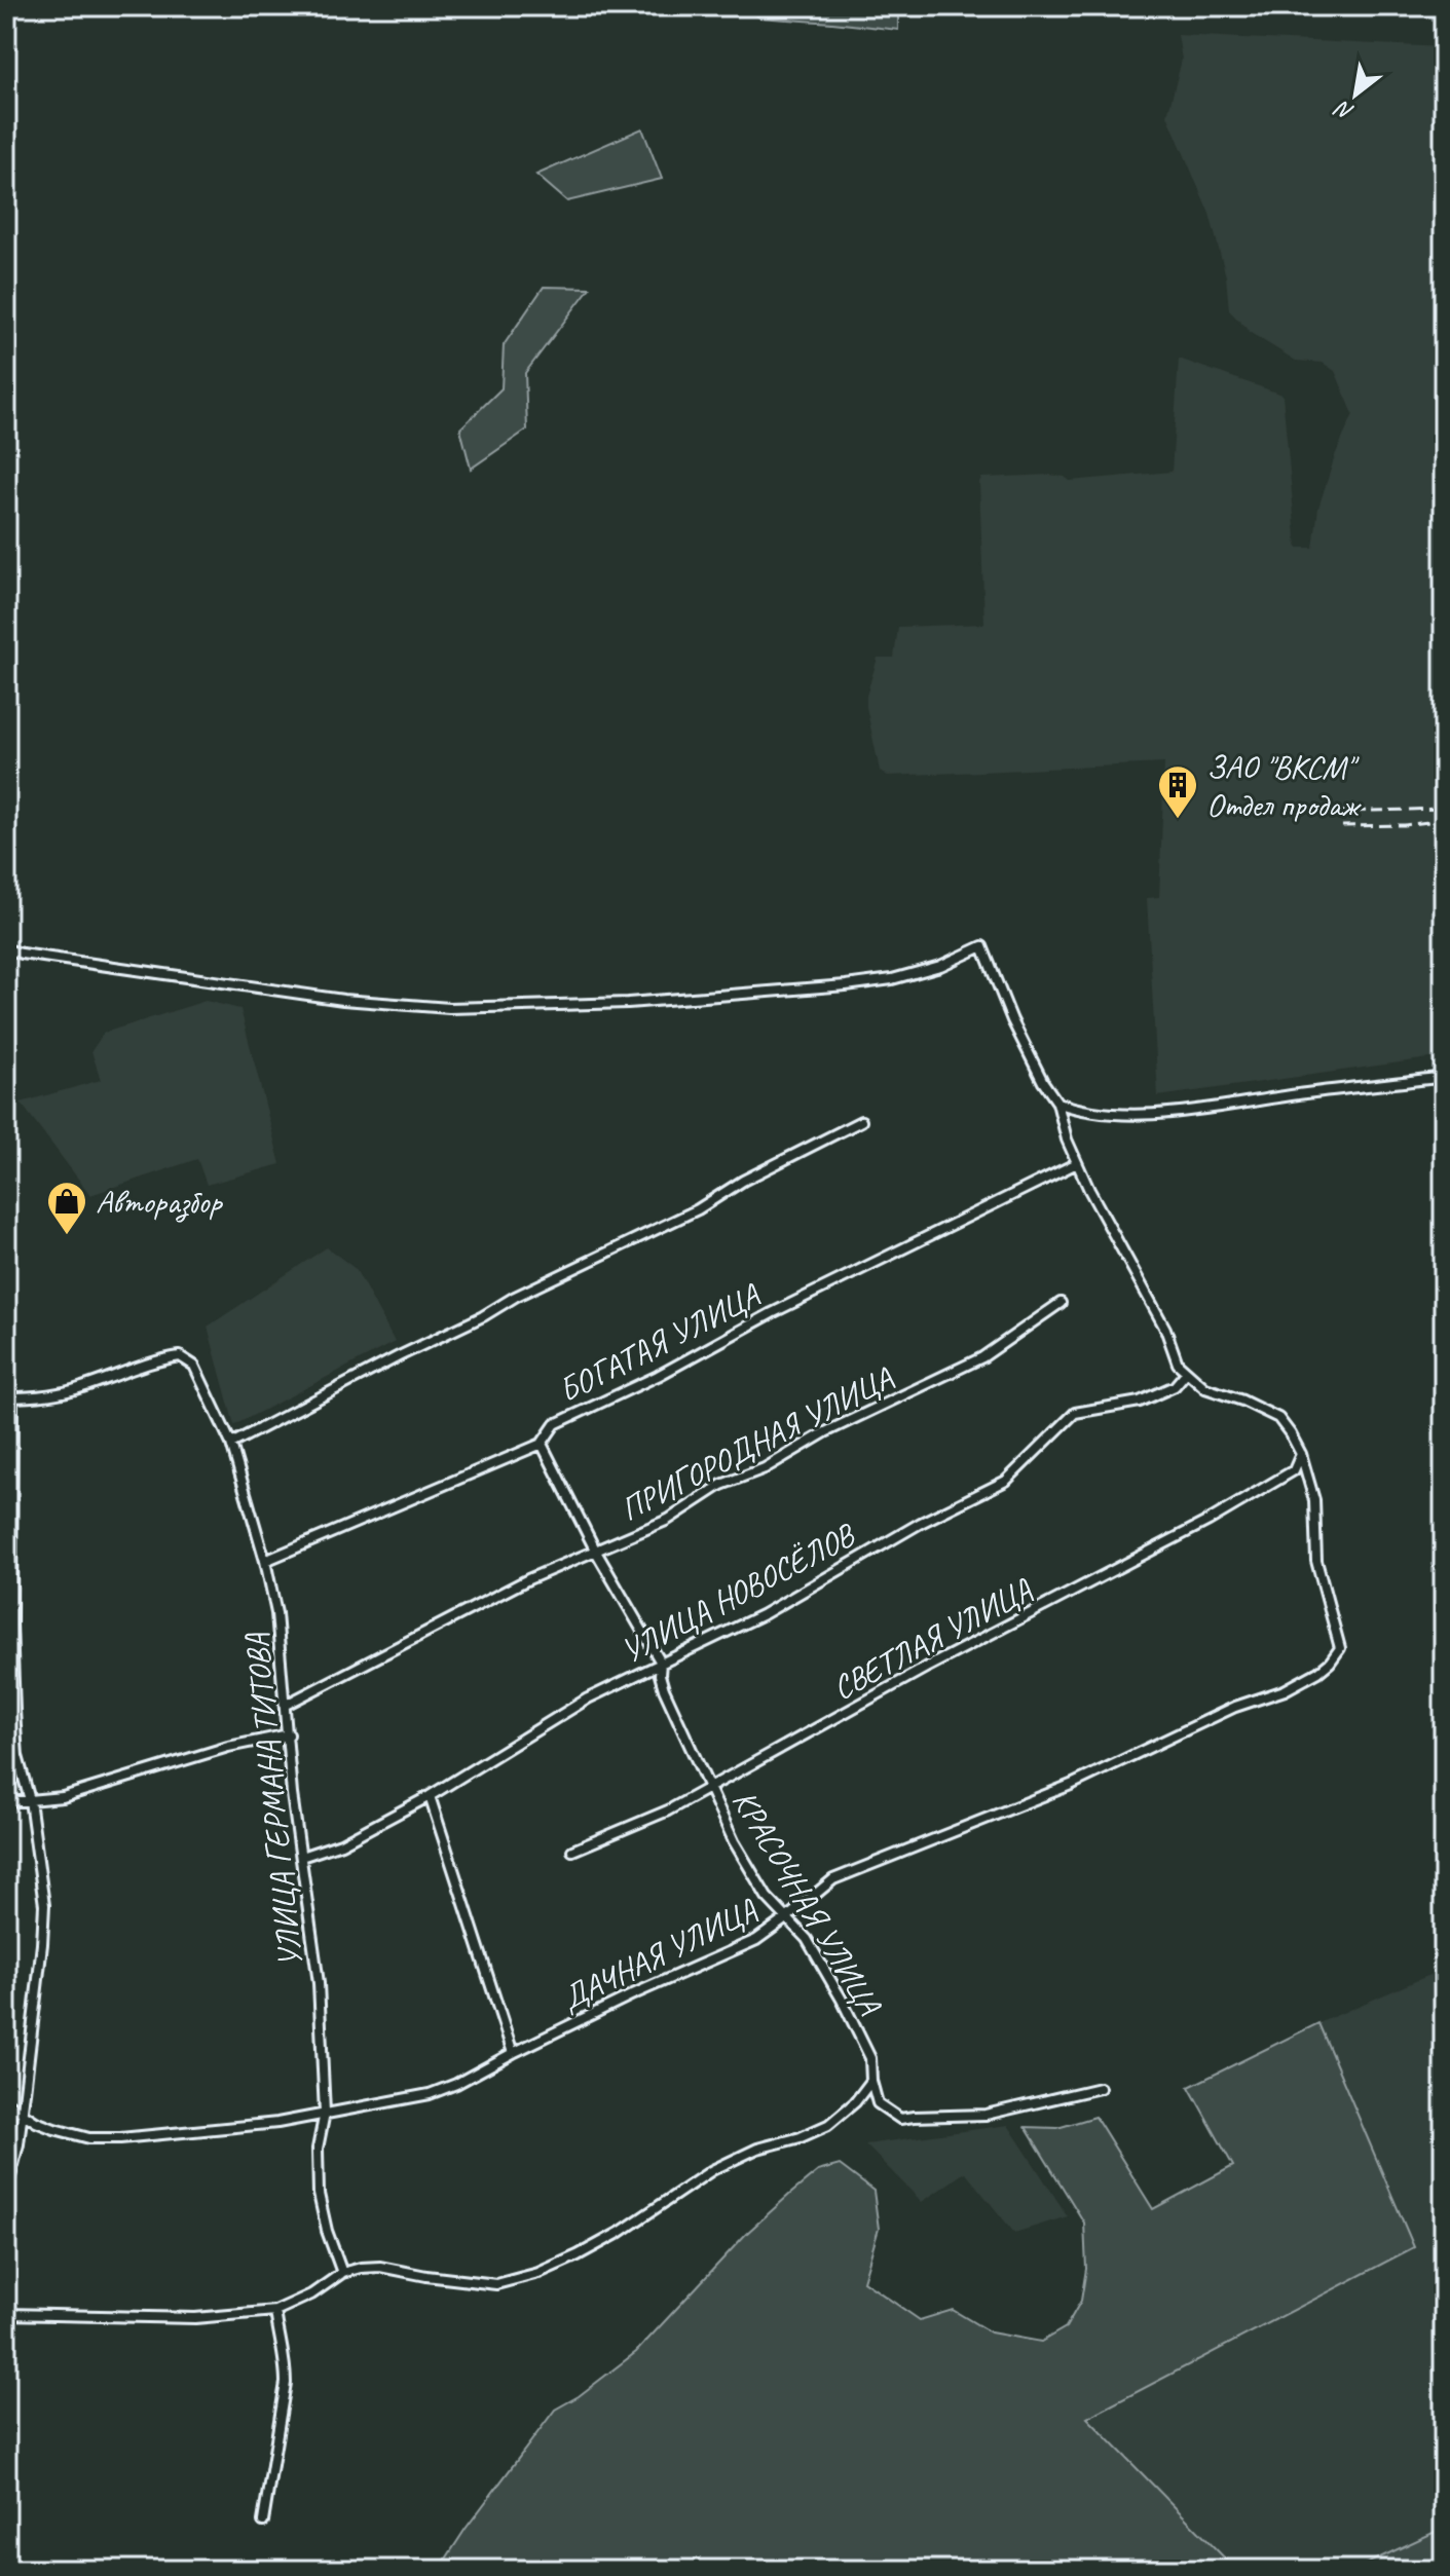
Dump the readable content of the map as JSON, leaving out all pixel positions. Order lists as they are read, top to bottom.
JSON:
{
  "streets": {
    "street": [
      "БОГАТАЯ УЛИЦА",
      "ПРИГОРОДНАЯ УЛИЦА",
      "УЛИЦА НОВОСЁЛОВ",
      "СВЕТЛАЯ УЛИЦА",
      "УЛИЦА ГЕРМАНА ТИТОВА",
      "КРАСОЧНАЯ УЛИЦА",
      "ДАЧНАЯ УЛИЦА"
    ]
  },
  "crossings": [
    ["БОГАТАЯ УЛИЦА", "УЛИЦА ГЕРМАНА ТИТОВА"],
    ["БОГАТАЯ УЛИЦА", "КРАСОЧНАЯ УЛИЦА"],
    ["ПРИГОРОДНАЯ УЛИЦА", "УЛИЦА ГЕРМАНА ТИТОВА"],
    ["ПРИГОРОДНАЯ УЛИЦА", "КРАСОЧНАЯ УЛИЦА"],
    ["УЛИЦА НОВОСЁЛОВ", "УЛИЦА ГЕРМАНА ТИТОВА"],
    ["УЛИЦА НОВОСЁЛОВ", "КРАСОЧНАЯ УЛИЦА"],
    ["СВЕТЛАЯ УЛИЦА", "КРАСОЧНАЯ УЛИЦА"],
    ["СВЕТЛАЯ УЛИЦА", "ДАЧНАЯ УЛИЦА"],
    ["УЛИЦА ГЕРМАНА ТИТОВА", "ДАЧНАЯ УЛИЦА"],
    ["КРАСОЧНАЯ УЛИЦА", "ДАЧНАЯ УЛИЦА"]
  ],
  "places": {
    "building": ["ЗАО \"ВКСМ\" Отдел продаж"],
    "shop": ["Авторазбор"]
  },
  "north": "bottom left"
}
